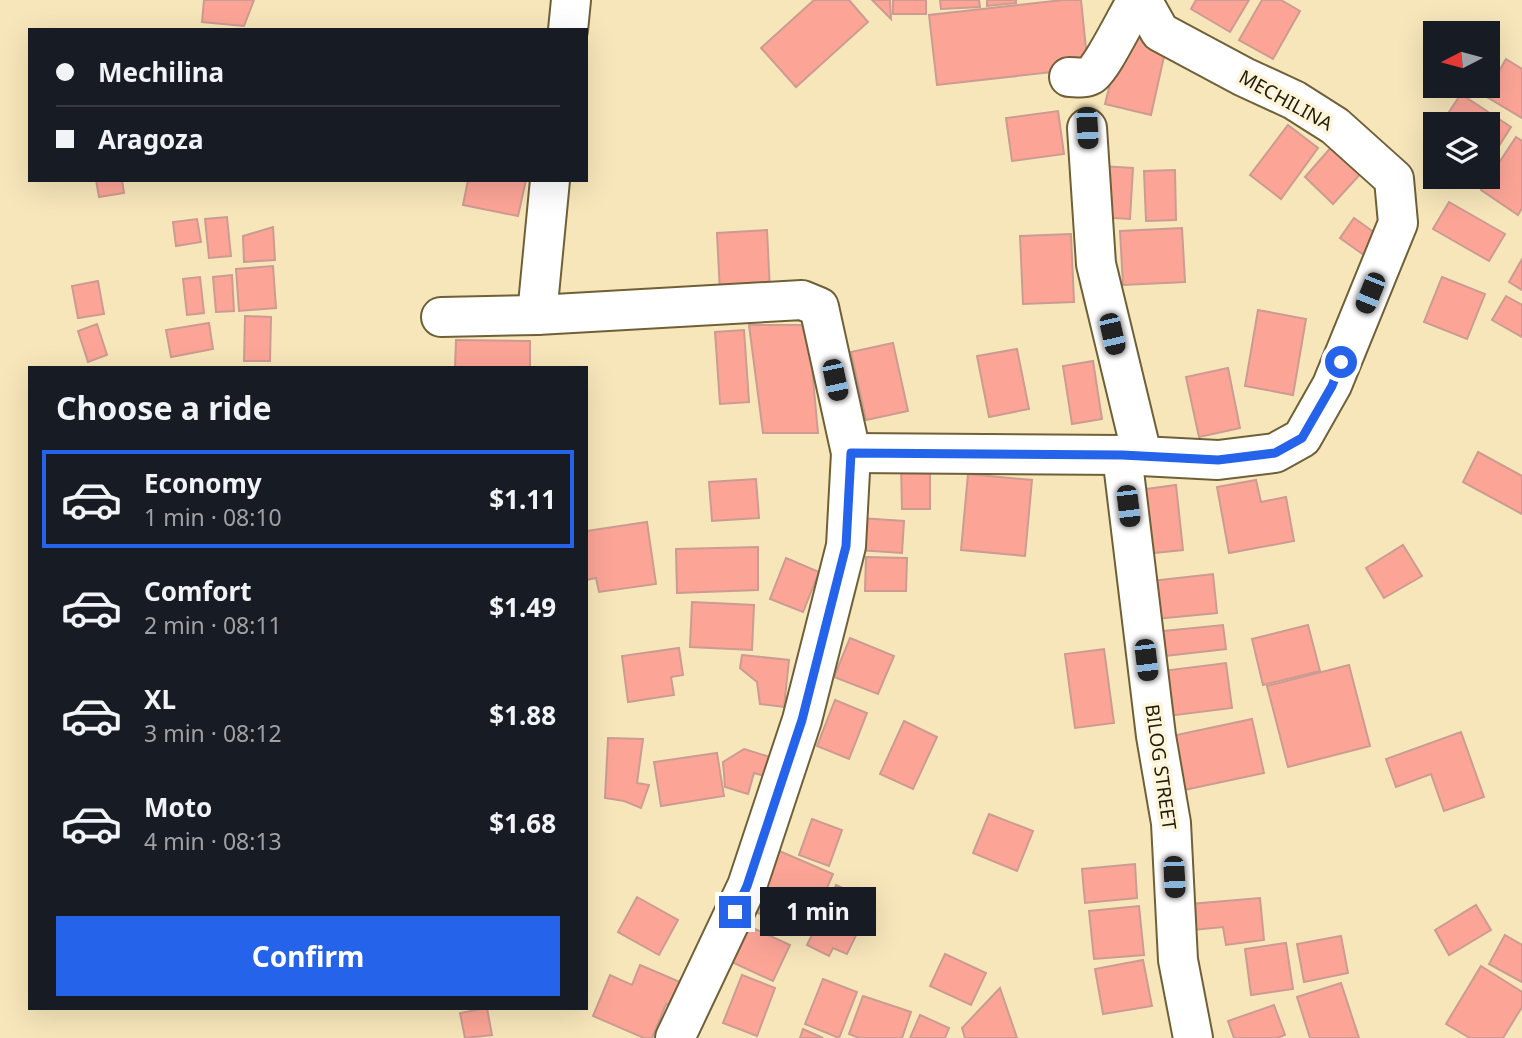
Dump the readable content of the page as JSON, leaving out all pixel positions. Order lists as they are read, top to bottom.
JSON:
{
  "streets": {
    "street": ["MECHILINA", "BILOG STREET"]
  },
  "crossings": [
    ["MECHILINA", "BILOG STREET"]
  ],
  "north": "left",
  "page": {
    "banner": ["Mechilina", "Aragoza"],
    "heading": "Choose a ride",
    "list": [
      {
        "name": "Economy",
        "note": "1 min · 08:10",
        "value": "$1.11"
      },
      {
        "name": "Comfort",
        "note": "2 min · 08:11",
        "value": "$1.49"
      },
      {
        "name": "XL",
        "note": "3 min · 08:12",
        "value": "$1.88"
      },
      {
        "name": "Moto",
        "note": "4 min · 08:13",
        "value": "$1.68"
      }
    ],
    "bubble": "1 min",
    "buttons": "Confirm"
  }
}
